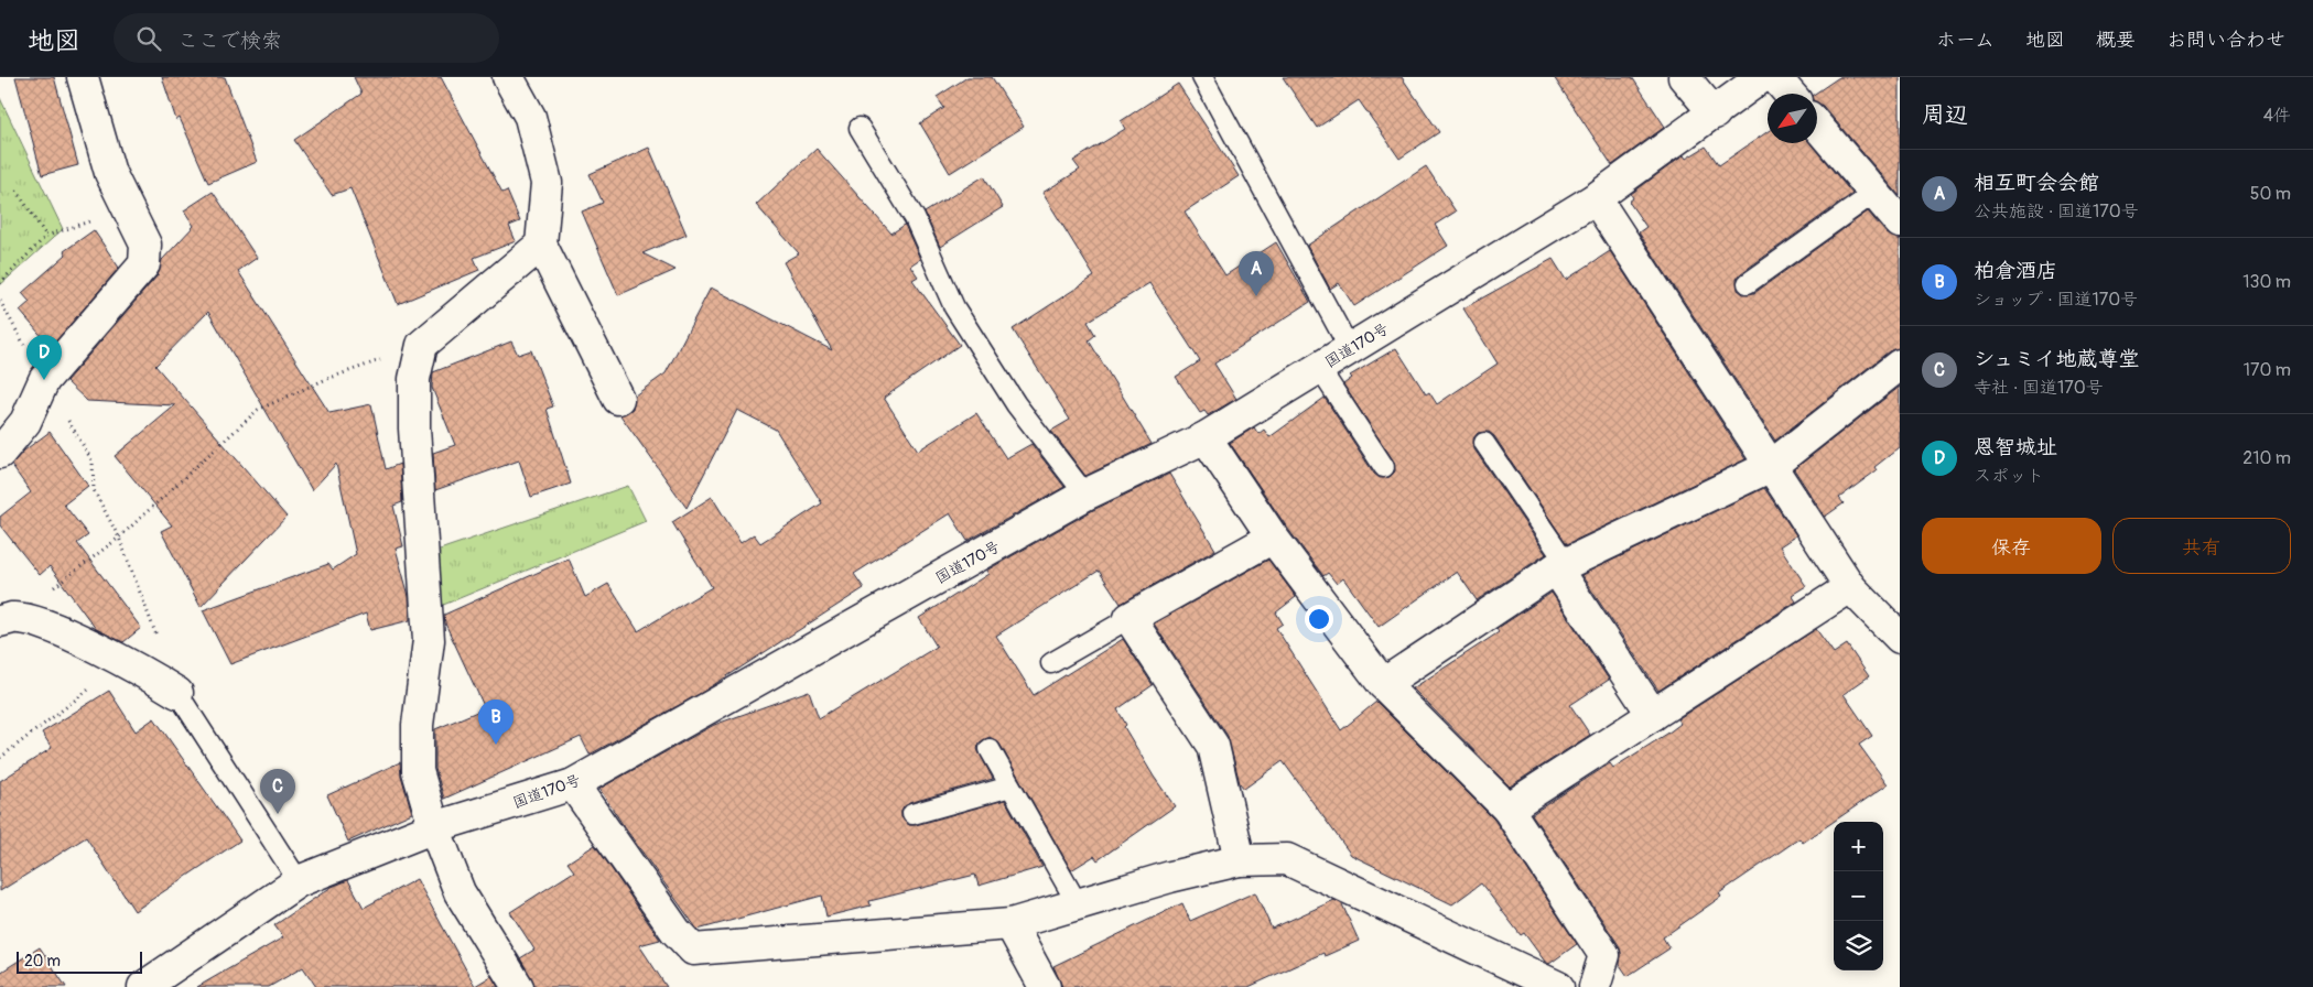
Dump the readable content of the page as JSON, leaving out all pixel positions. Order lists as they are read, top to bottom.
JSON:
{
  "streets": {
    "main road": ["国道170号"]
  },
  "scale_bar": "20 m",
  "north": "bottom left",
  "page": {
    "header": "地図",
    "search": "ここで検索",
    "nav": [
      "ホーム",
      "地図",
      "概要",
      "お問い合わせ"
    ],
    "heading": ["周辺", "4件"],
    "list": [
      {
        "mark": "A",
        "name": "相互町会会館",
        "note": "公共施設 · 国道170号",
        "value": "50 m"
      },
      {
        "mark": "B",
        "name": "柏倉酒店",
        "note": "ショップ · 国道170号",
        "value": "130 m"
      },
      {
        "mark": "C",
        "name": "シュミイ地蔵尊堂",
        "note": "寺社 · 国道170号",
        "value": "170 m"
      },
      {
        "mark": "D",
        "name": "恩智城址",
        "note": "スポット",
        "value": "210 m"
      }
    ],
    "pins": [
      "A",
      "D",
      "B",
      "C"
    ],
    "buttons": ["保存", "共有"],
    "map_buttons": ["+", "−"],
    "scale": "20 m"
  }
}
